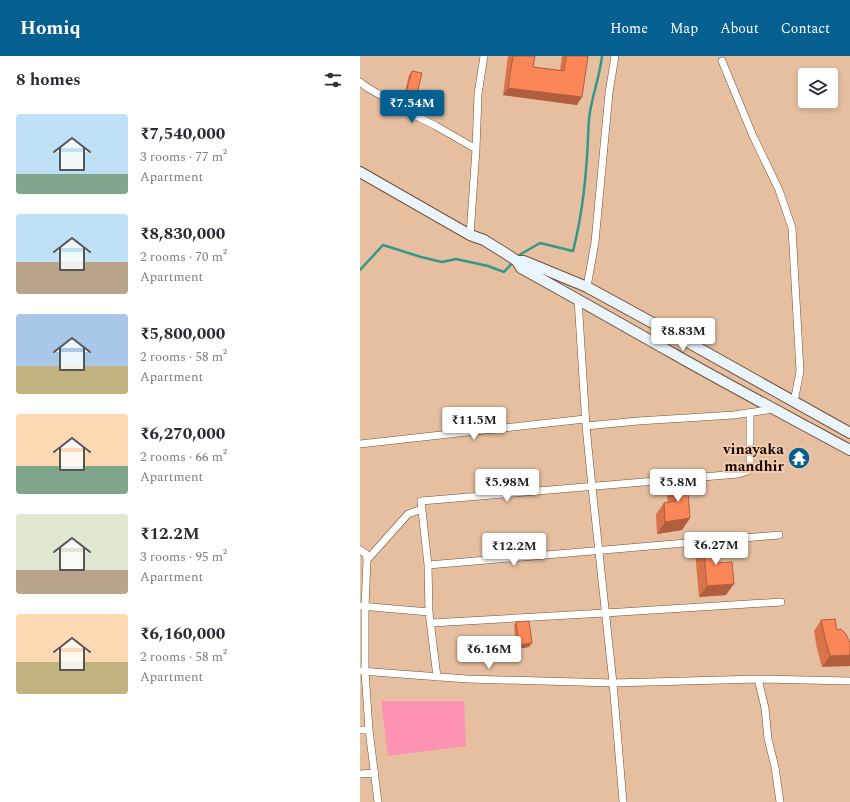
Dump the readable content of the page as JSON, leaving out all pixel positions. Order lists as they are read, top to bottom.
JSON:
{
  "places": {
    "temple": ["vinayaka mandhir"]
  },
  "page": {
    "header": "Homiq",
    "nav": [
      "Home",
      "Map",
      "About",
      "Contact"
    ],
    "heading": "8 homes",
    "price": [
      "₹7.54M",
      "₹8.83M",
      "₹11.5M",
      "₹5.98M",
      "₹5.8M",
      "₹6.27M",
      "₹12.2M",
      "₹6.16M"
    ],
    "list": [
      {
        "name": "₹7,540,000",
        "note": "3 rooms · 77 m² · Apartment"
      },
      {
        "name": "₹8,830,000",
        "note": "2 rooms · 70 m² · Apartment"
      },
      {
        "name": "₹5,800,000",
        "note": "2 rooms · 58 m² · Apartment"
      },
      {
        "name": "₹6,270,000",
        "note": "2 rooms · 66 m² · Apartment"
      },
      {
        "name": "₹12.2M",
        "note": "3 rooms · 95 m² · Apartment"
      },
      {
        "name": "₹6,160,000",
        "note": "2 rooms · 58 m² · Apartment"
      }
    ]
  }
}
